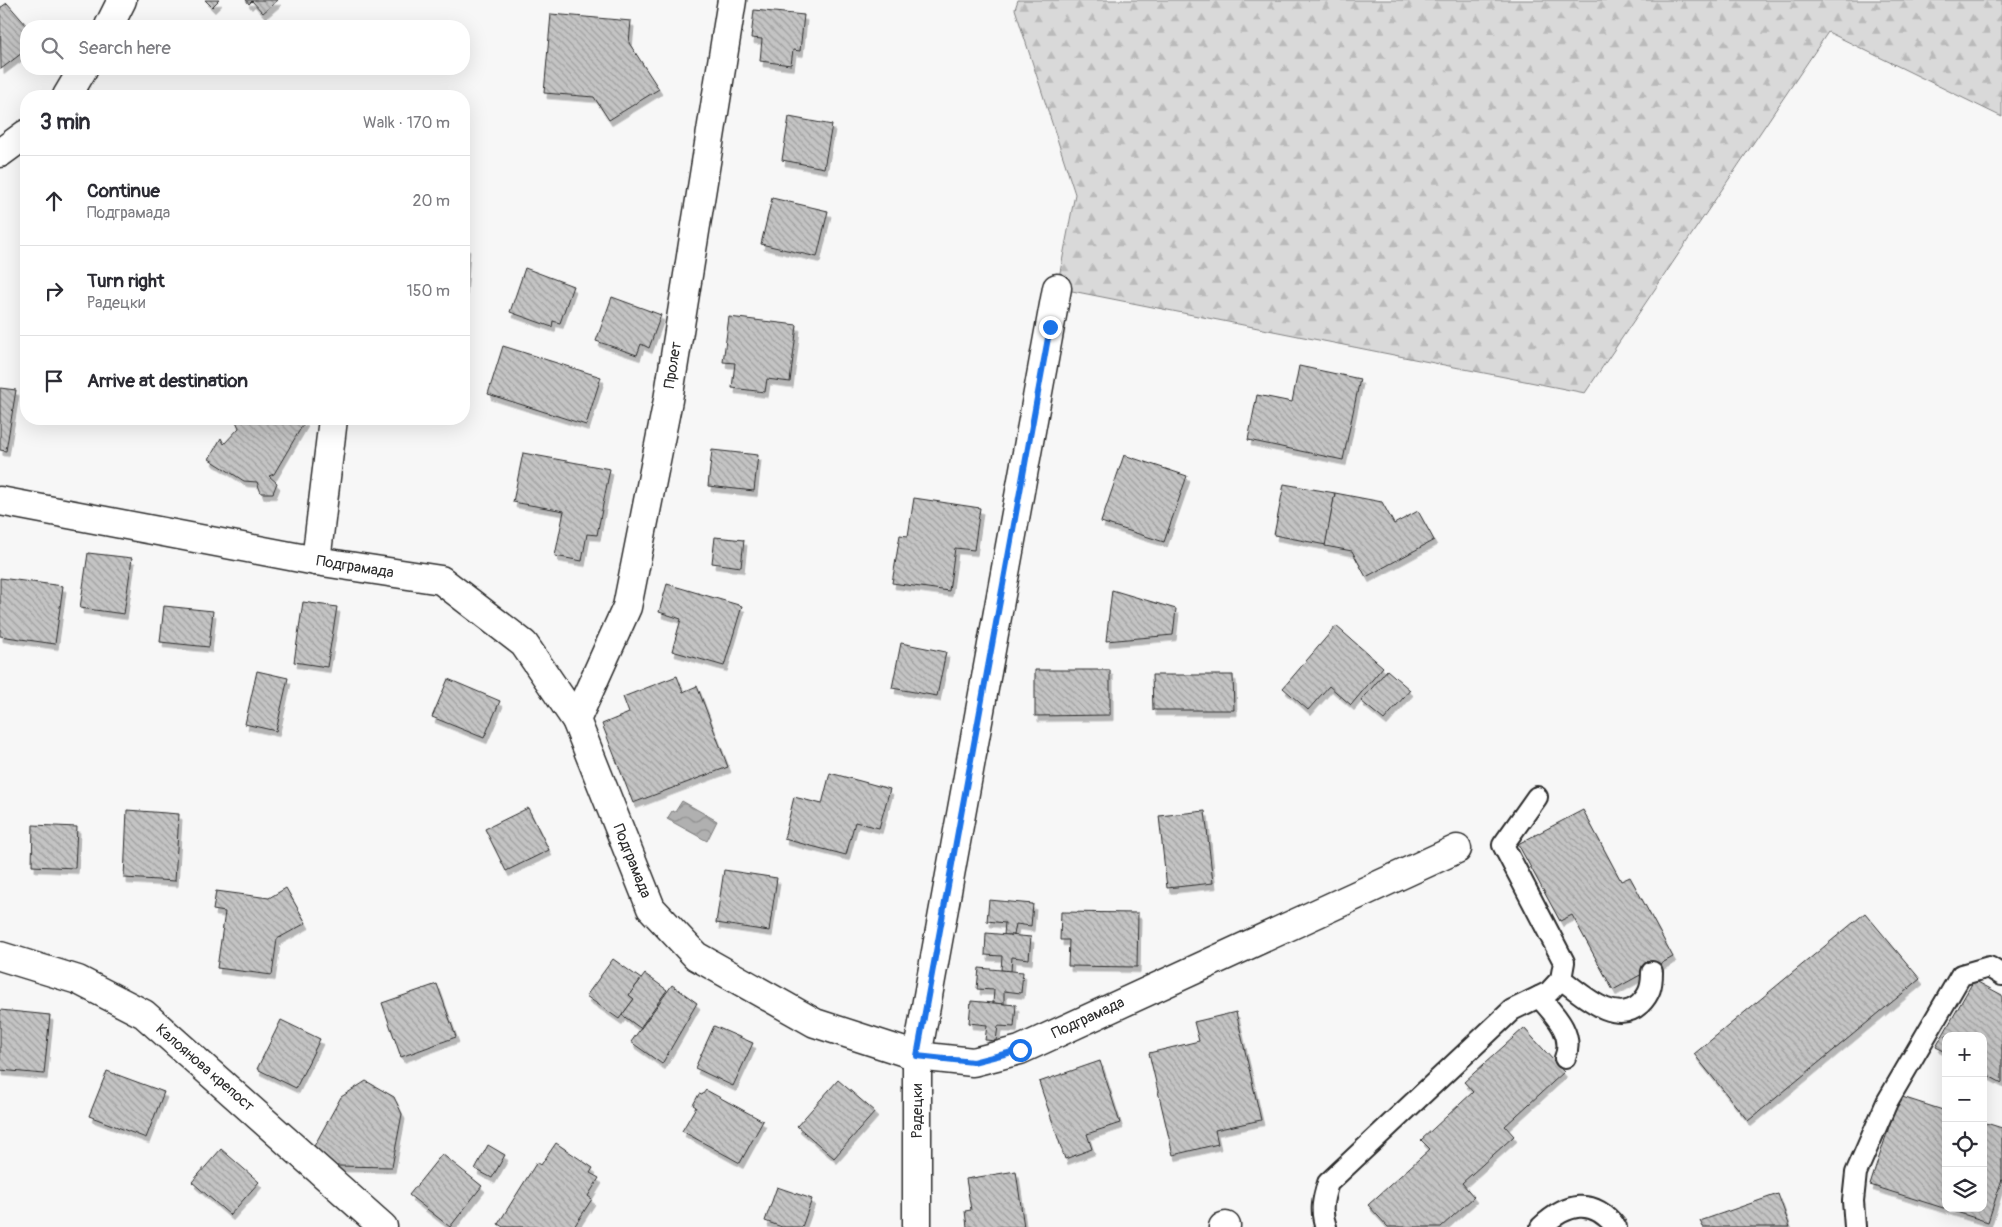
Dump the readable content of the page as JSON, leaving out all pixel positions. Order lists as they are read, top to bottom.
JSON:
{
  "streets": {
    "street": [
      "Пролет",
      "Подграмада",
      "Калоянова крепост",
      "Радецки"
    ]
  },
  "crossings": [
    ["Пролет", "Подграмада"],
    ["Подграмада", "Радецки"]
  ],
  "page": {
    "search": "Search here",
    "heading": ["3 min", "Walk · 170 m"],
    "list": [
      ["Continue", "Подграмада", "20 m"],
      ["Turn right", "Радецки", "150 m"],
      "Arrive at destination"
    ],
    "map_buttons": ["+", "−"]
  }
}
